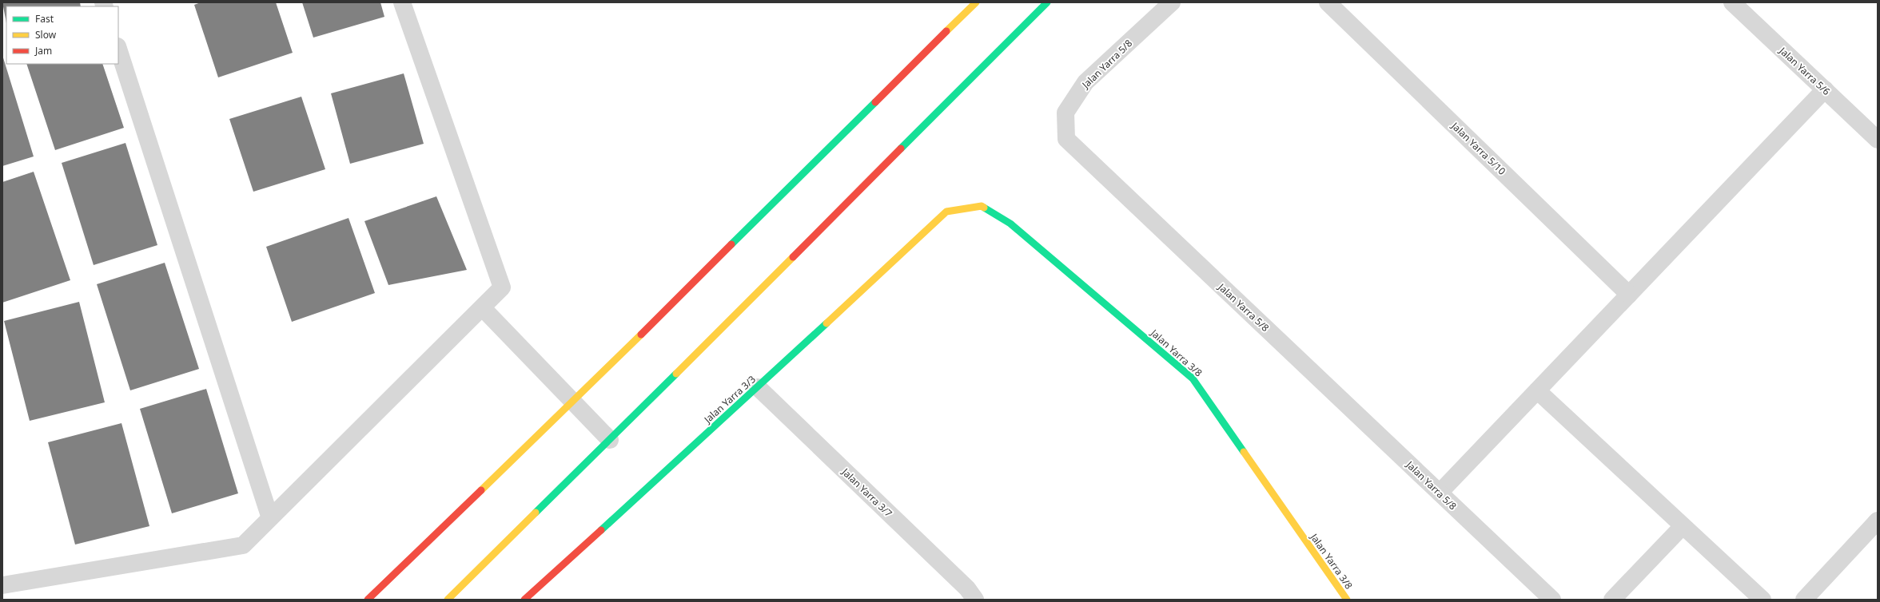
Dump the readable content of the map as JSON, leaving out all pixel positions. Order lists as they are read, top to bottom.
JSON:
{
  "streets": {
    "street": [
      "Jalan Yarra 5/8",
      "Jalan Yarra 5/6",
      "Jalan Yarra 5/10",
      "Jalan Yarra 3/8",
      "Jalan Yarra 3/3",
      "Jalan Yarra 3/7"
    ]
  },
  "crossings": [
    ["Jalan Yarra 3/8", "Jalan Yarra 3/3"],
    ["Jalan Yarra 3/3", "Jalan Yarra 3/7"]
  ],
  "legend": ["Fast", "Slow", "Jam"]
}
